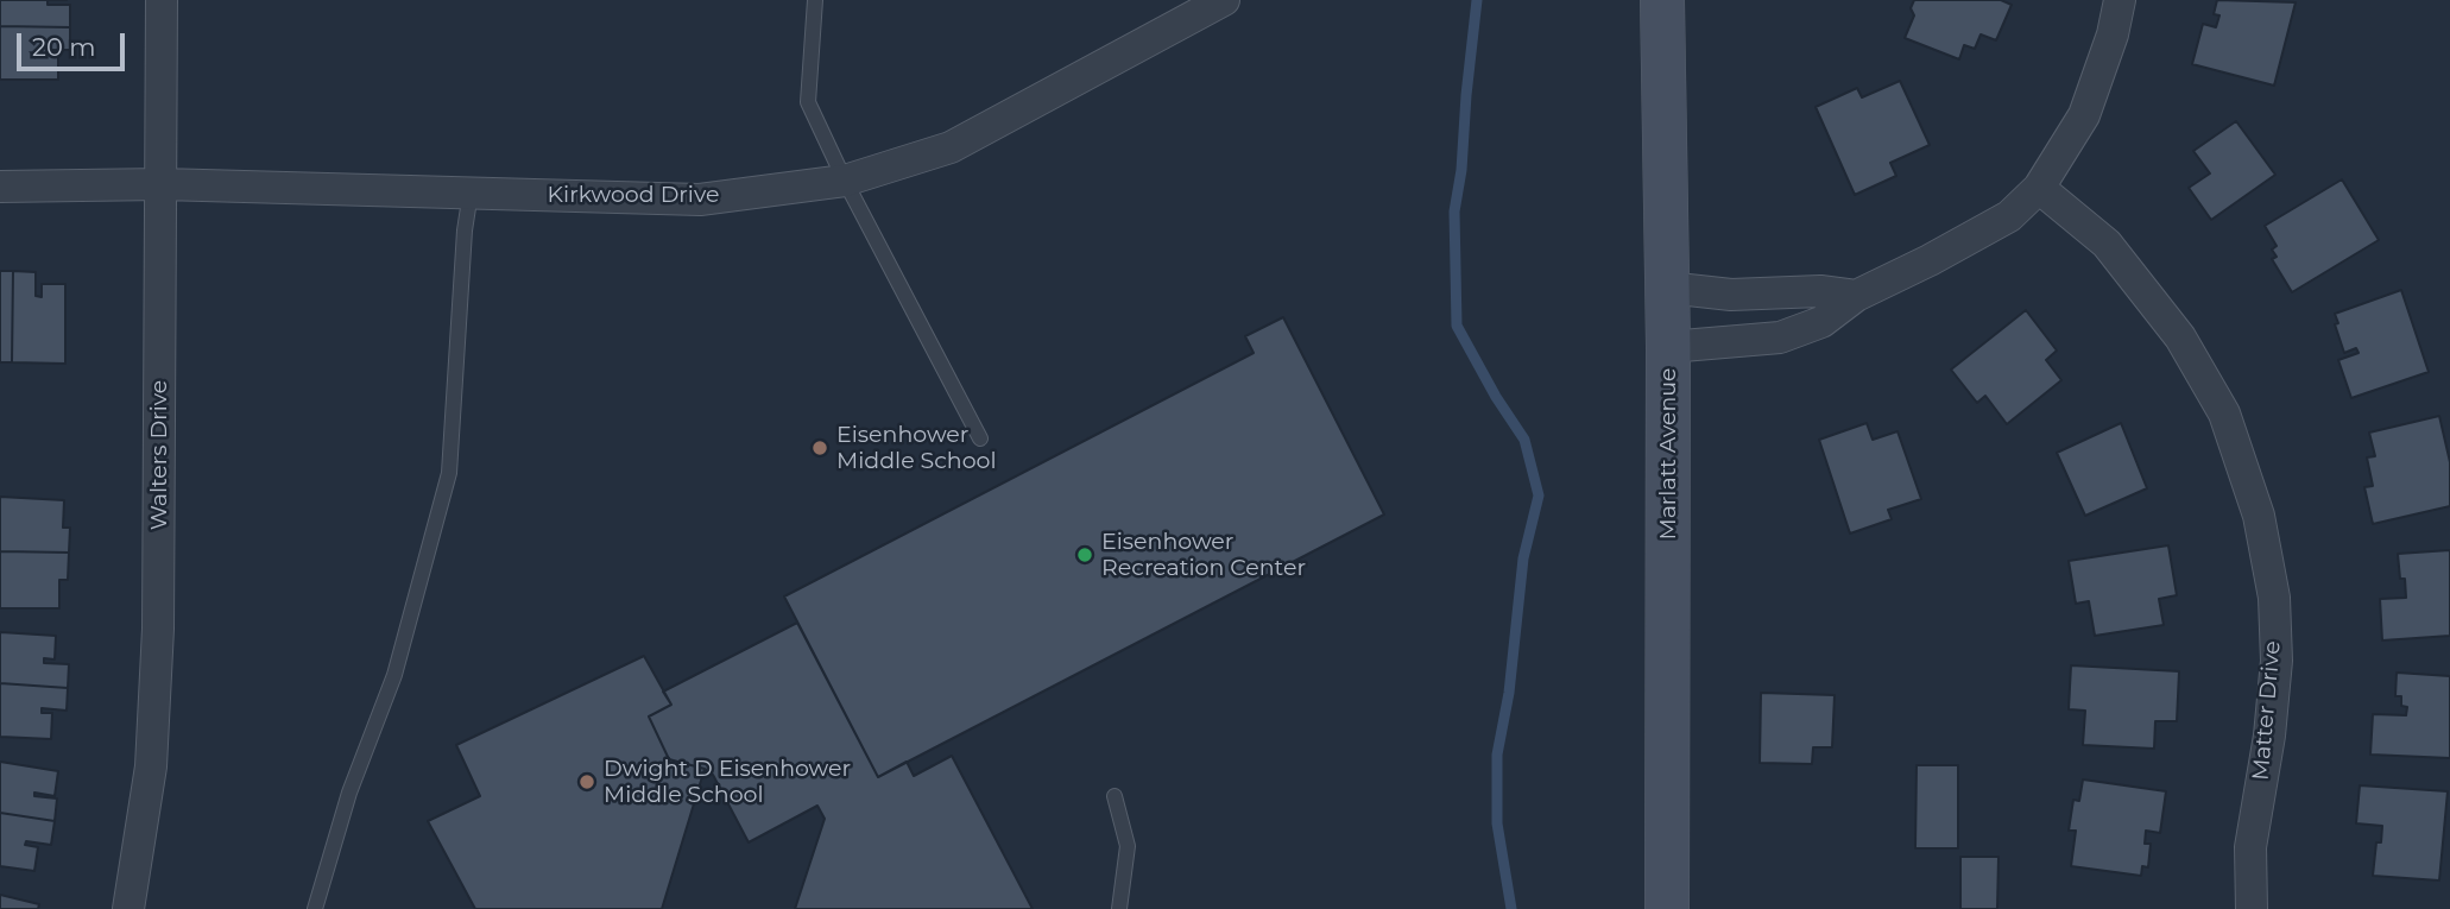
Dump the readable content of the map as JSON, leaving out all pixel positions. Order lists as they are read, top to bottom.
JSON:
{
  "streets": {
    "street": [
      "Kirkwood Drive",
      "Marlatt Avenue",
      "Walters Drive",
      "Matter Drive"
    ]
  },
  "crossings": [
    ["Kirkwood Drive", "Walters Drive"]
  ],
  "places": ["Eisenhower Middle School", "Eisenhower Recreation Center", "Dwight D Eisenhower Middle School"],
  "scale_bar": "20 m"
}
